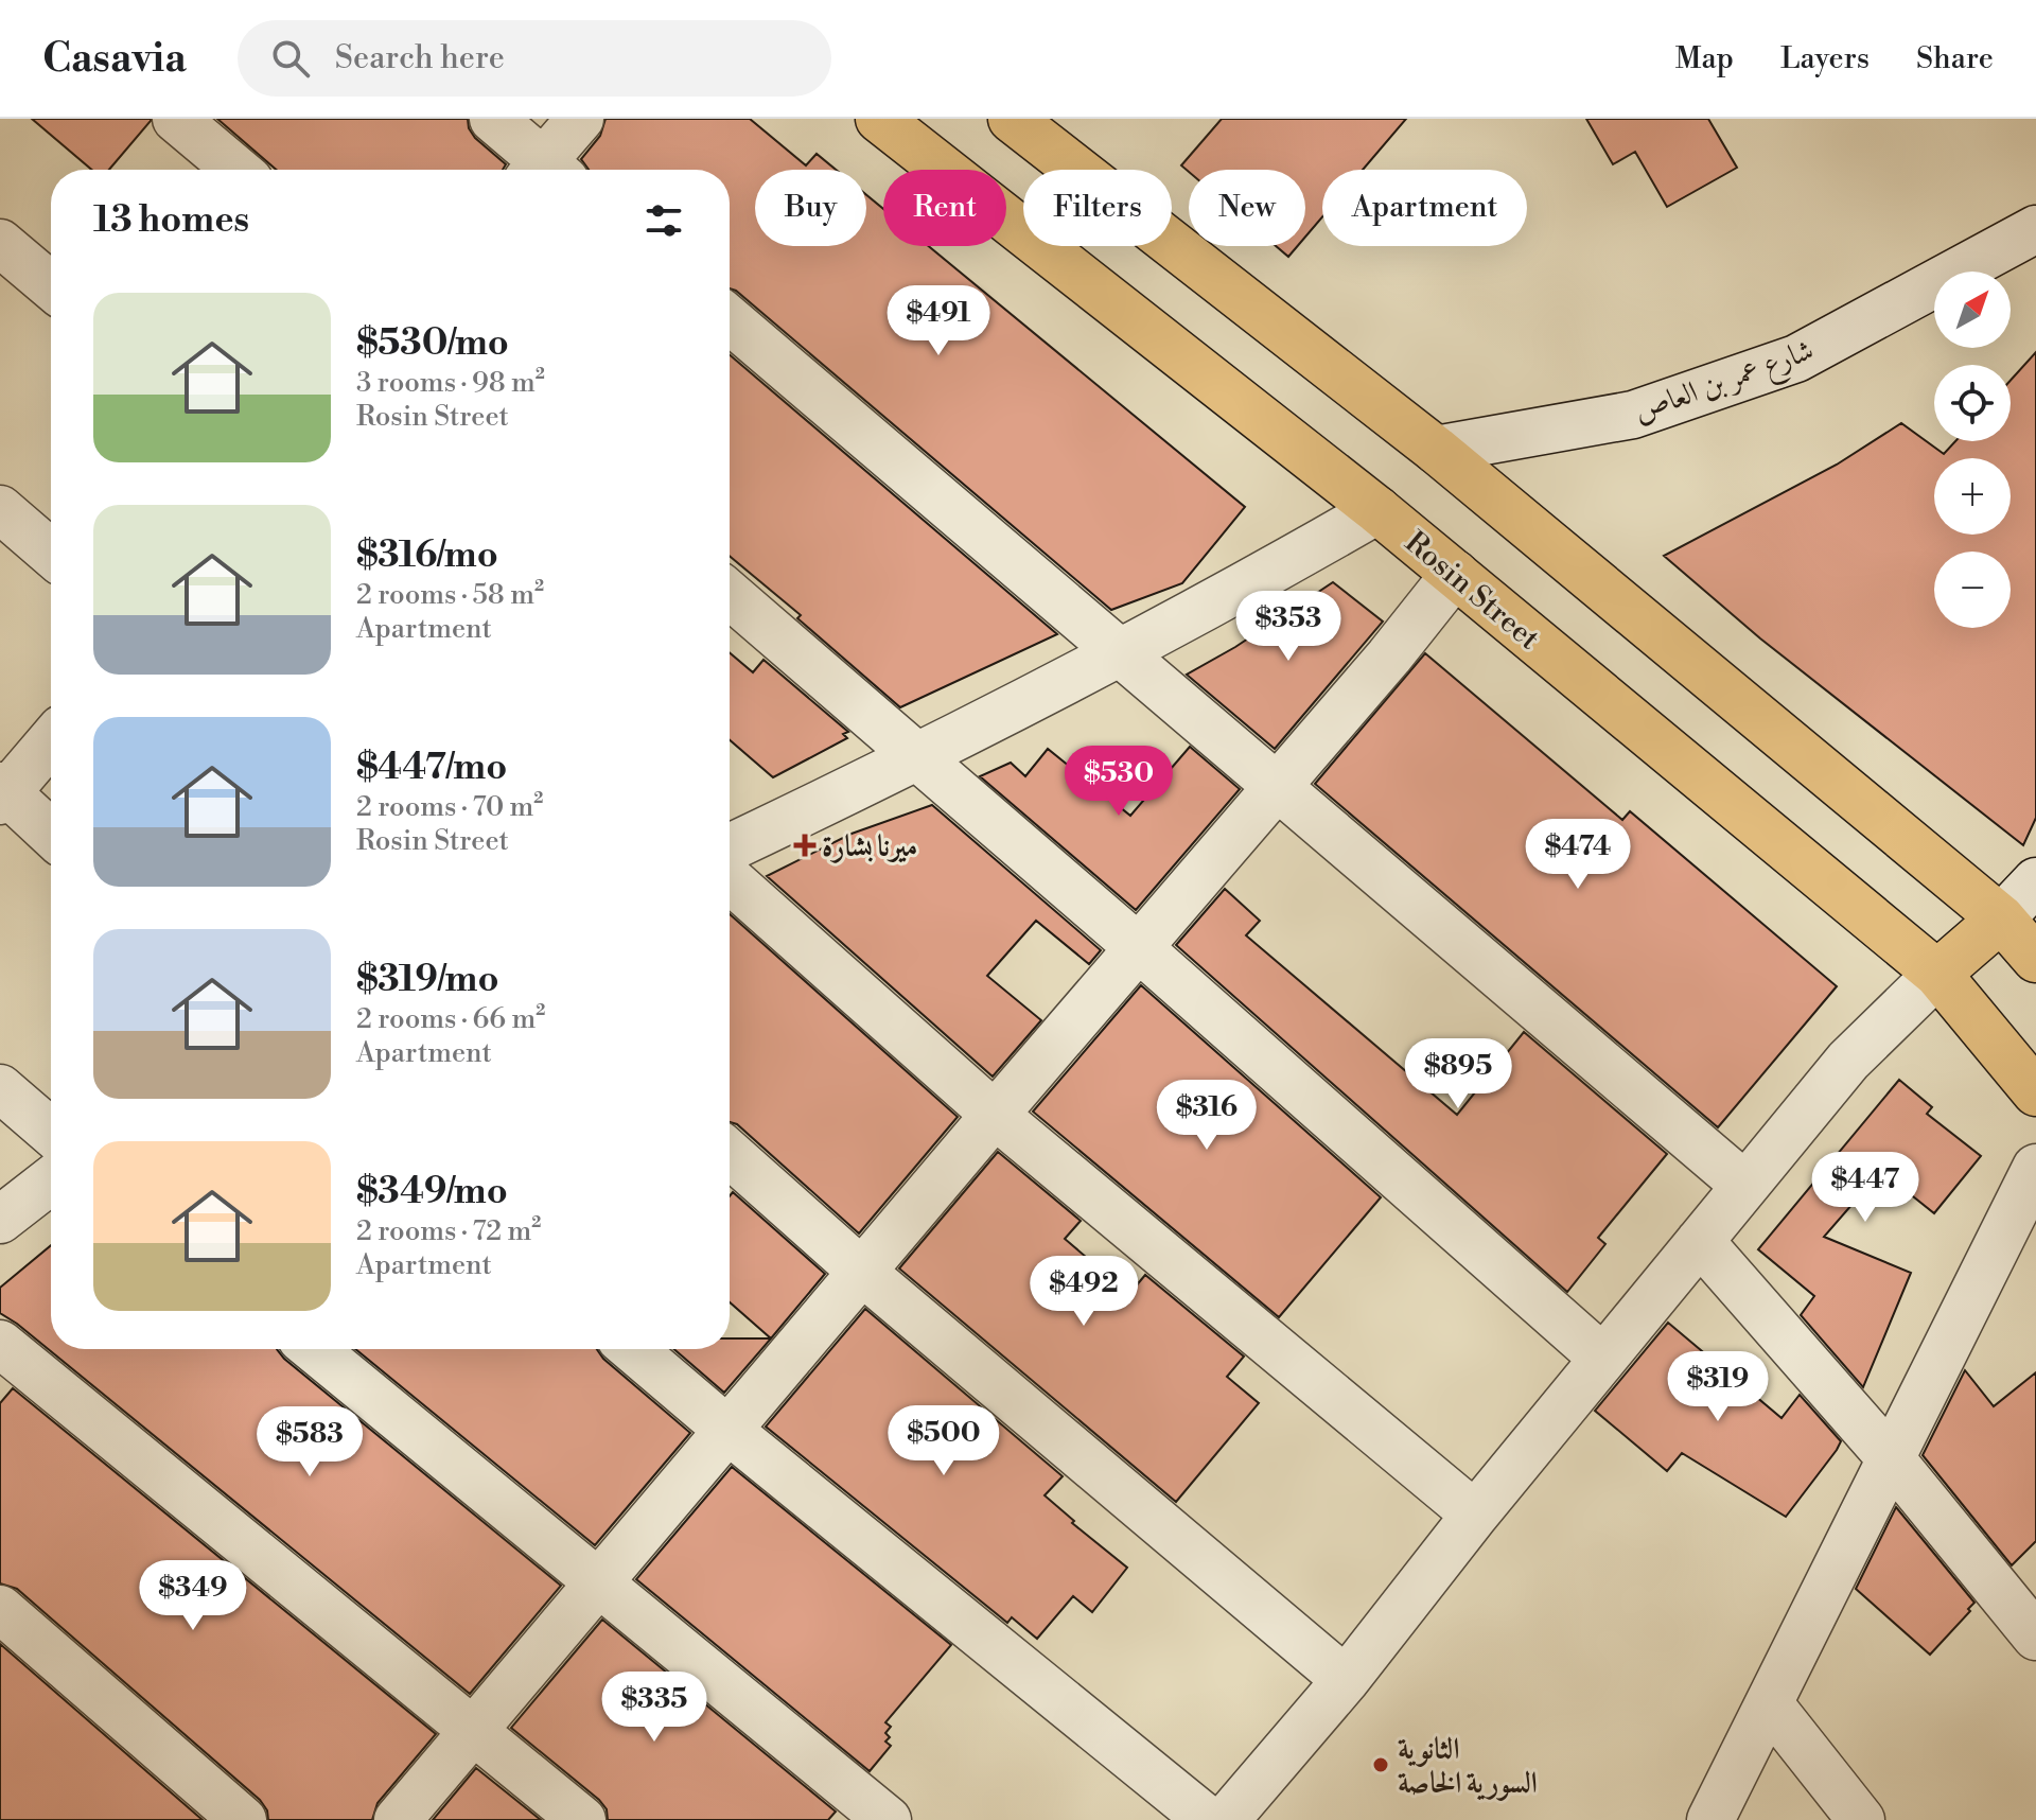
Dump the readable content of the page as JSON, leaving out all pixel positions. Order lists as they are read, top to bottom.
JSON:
{
  "streets": {
    "main road": ["Rosin Street"],
    "street": ["شارع عمر بن العاص"]
  },
  "places": {
    "health": ["ميرنا بشارة"],
    "other": ["الثانوية السورية الخاصة"]
  },
  "north": "top right",
  "page": {
    "header": "Casavia",
    "search": "Search here",
    "nav": ["Map", "Layers", "Share"],
    "chip": [
      "Buy",
      "Rent",
      "Filters",
      "New",
      "Apartment"
    ],
    "heading": "13 homes",
    "map_buttons": ["+", "−"],
    "list": [
      {
        "name": "$530/mo",
        "note": "3 rooms · 98 m² · Rosin Street"
      },
      {
        "name": "$316/mo",
        "note": "2 rooms · 58 m² · Apartment"
      },
      {
        "name": "$447/mo",
        "note": "2 rooms · 70 m² · Rosin Street"
      },
      {
        "name": "$319/mo",
        "note": "2 rooms · 66 m² · Apartment"
      },
      {
        "name": "$349/mo",
        "note": "2 rooms · 72 m² · Apartment"
      }
    ],
    "price": [
      "$491",
      "$353",
      "$530",
      "$474",
      "$895",
      "$316",
      "$447",
      "$492",
      "$319",
      "$500",
      "$583",
      "$349",
      "$335"
    ]
  }
}
